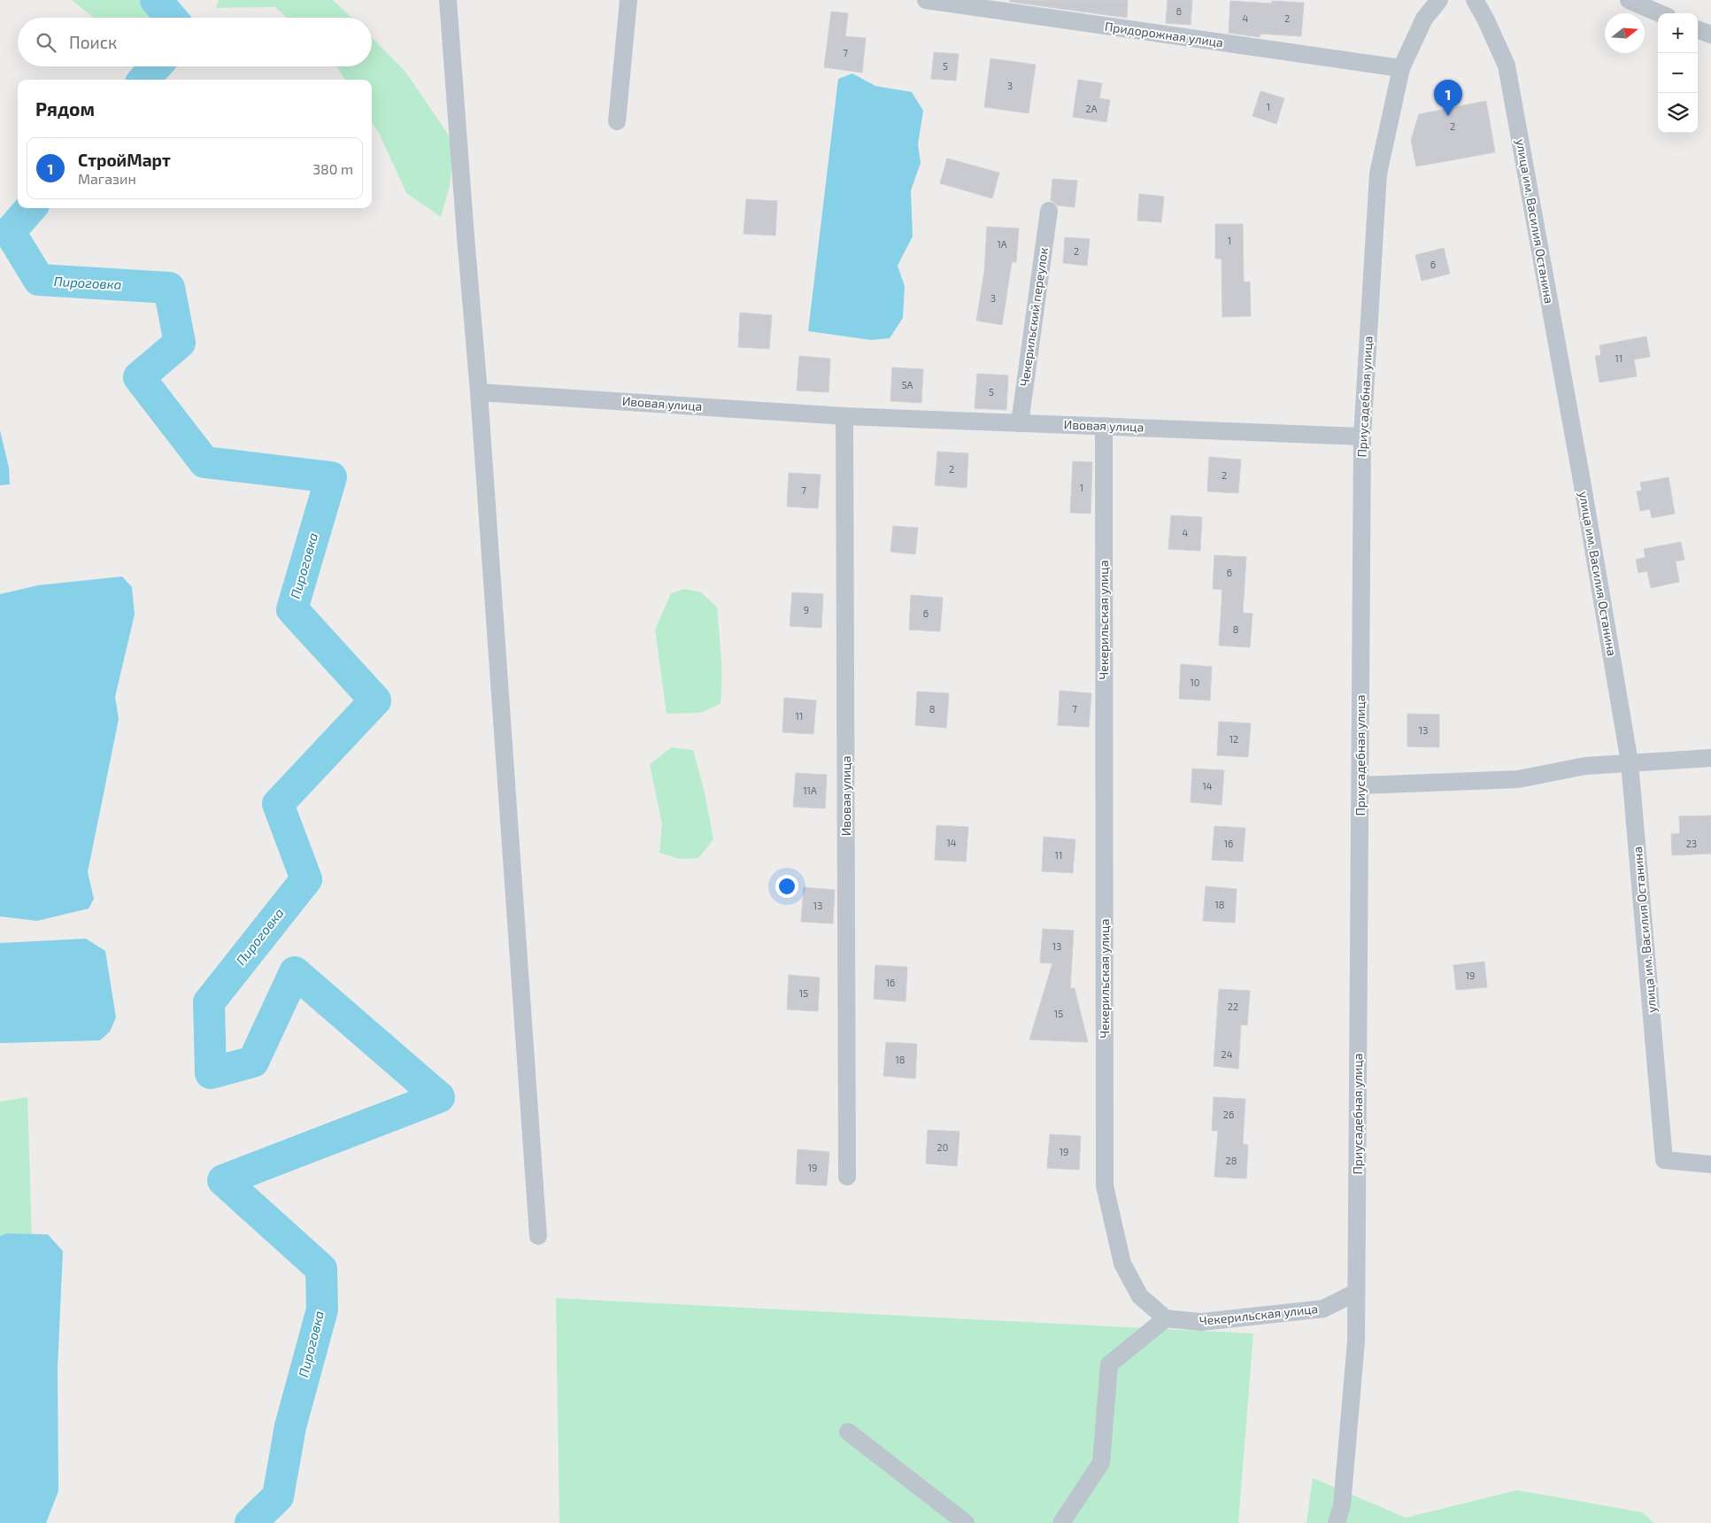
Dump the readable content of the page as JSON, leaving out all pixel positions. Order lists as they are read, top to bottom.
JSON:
{
  "streets": {
    "street": [
      "Придорожная улица",
      "улица им. Василия Останина",
      "Чекерильский переулок",
      "Приусадебная улица",
      "Ивовая улица",
      "Чекерильская улица"
    ]
  },
  "crossings": [
    ["Придорожная улица", "Приусадебная улица"],
    ["Чекерильский переулок", "Ивовая улица"],
    ["Приусадебная улица", "Ивовая улица"],
    ["Приусадебная улица", "Чекерильская улица"],
    ["Ивовая улица", "Чекерильская улица"]
  ],
  "water": ["Пироговка"],
  "house_numbers": [
    "6",
    "4",
    "2",
    "7",
    "5",
    "3",
    "1",
    "2А",
    "2",
    "1",
    "1А",
    "2",
    "6",
    "3",
    "11",
    "5А",
    "5",
    "2",
    "2",
    "1",
    "7",
    "4",
    "6",
    "9",
    "6",
    "8",
    "10",
    "8",
    "7",
    "11",
    "13",
    "12",
    "14",
    "11А",
    "14",
    "16",
    "23",
    "11",
    "18",
    "13",
    "13",
    "19",
    "16",
    "15",
    "22",
    "15",
    "24",
    "18",
    "26",
    "20",
    "19",
    "28",
    "19"
  ],
  "north": "right",
  "page": {
    "map_buttons": ["+", "−"],
    "search": "Поиск",
    "pins": "1",
    "heading": "Рядом",
    "list": [
      {
        "mark": "1",
        "name": "СтройМарт",
        "note": "Магазин",
        "value": "380 m"
      }
    ]
  }
}
